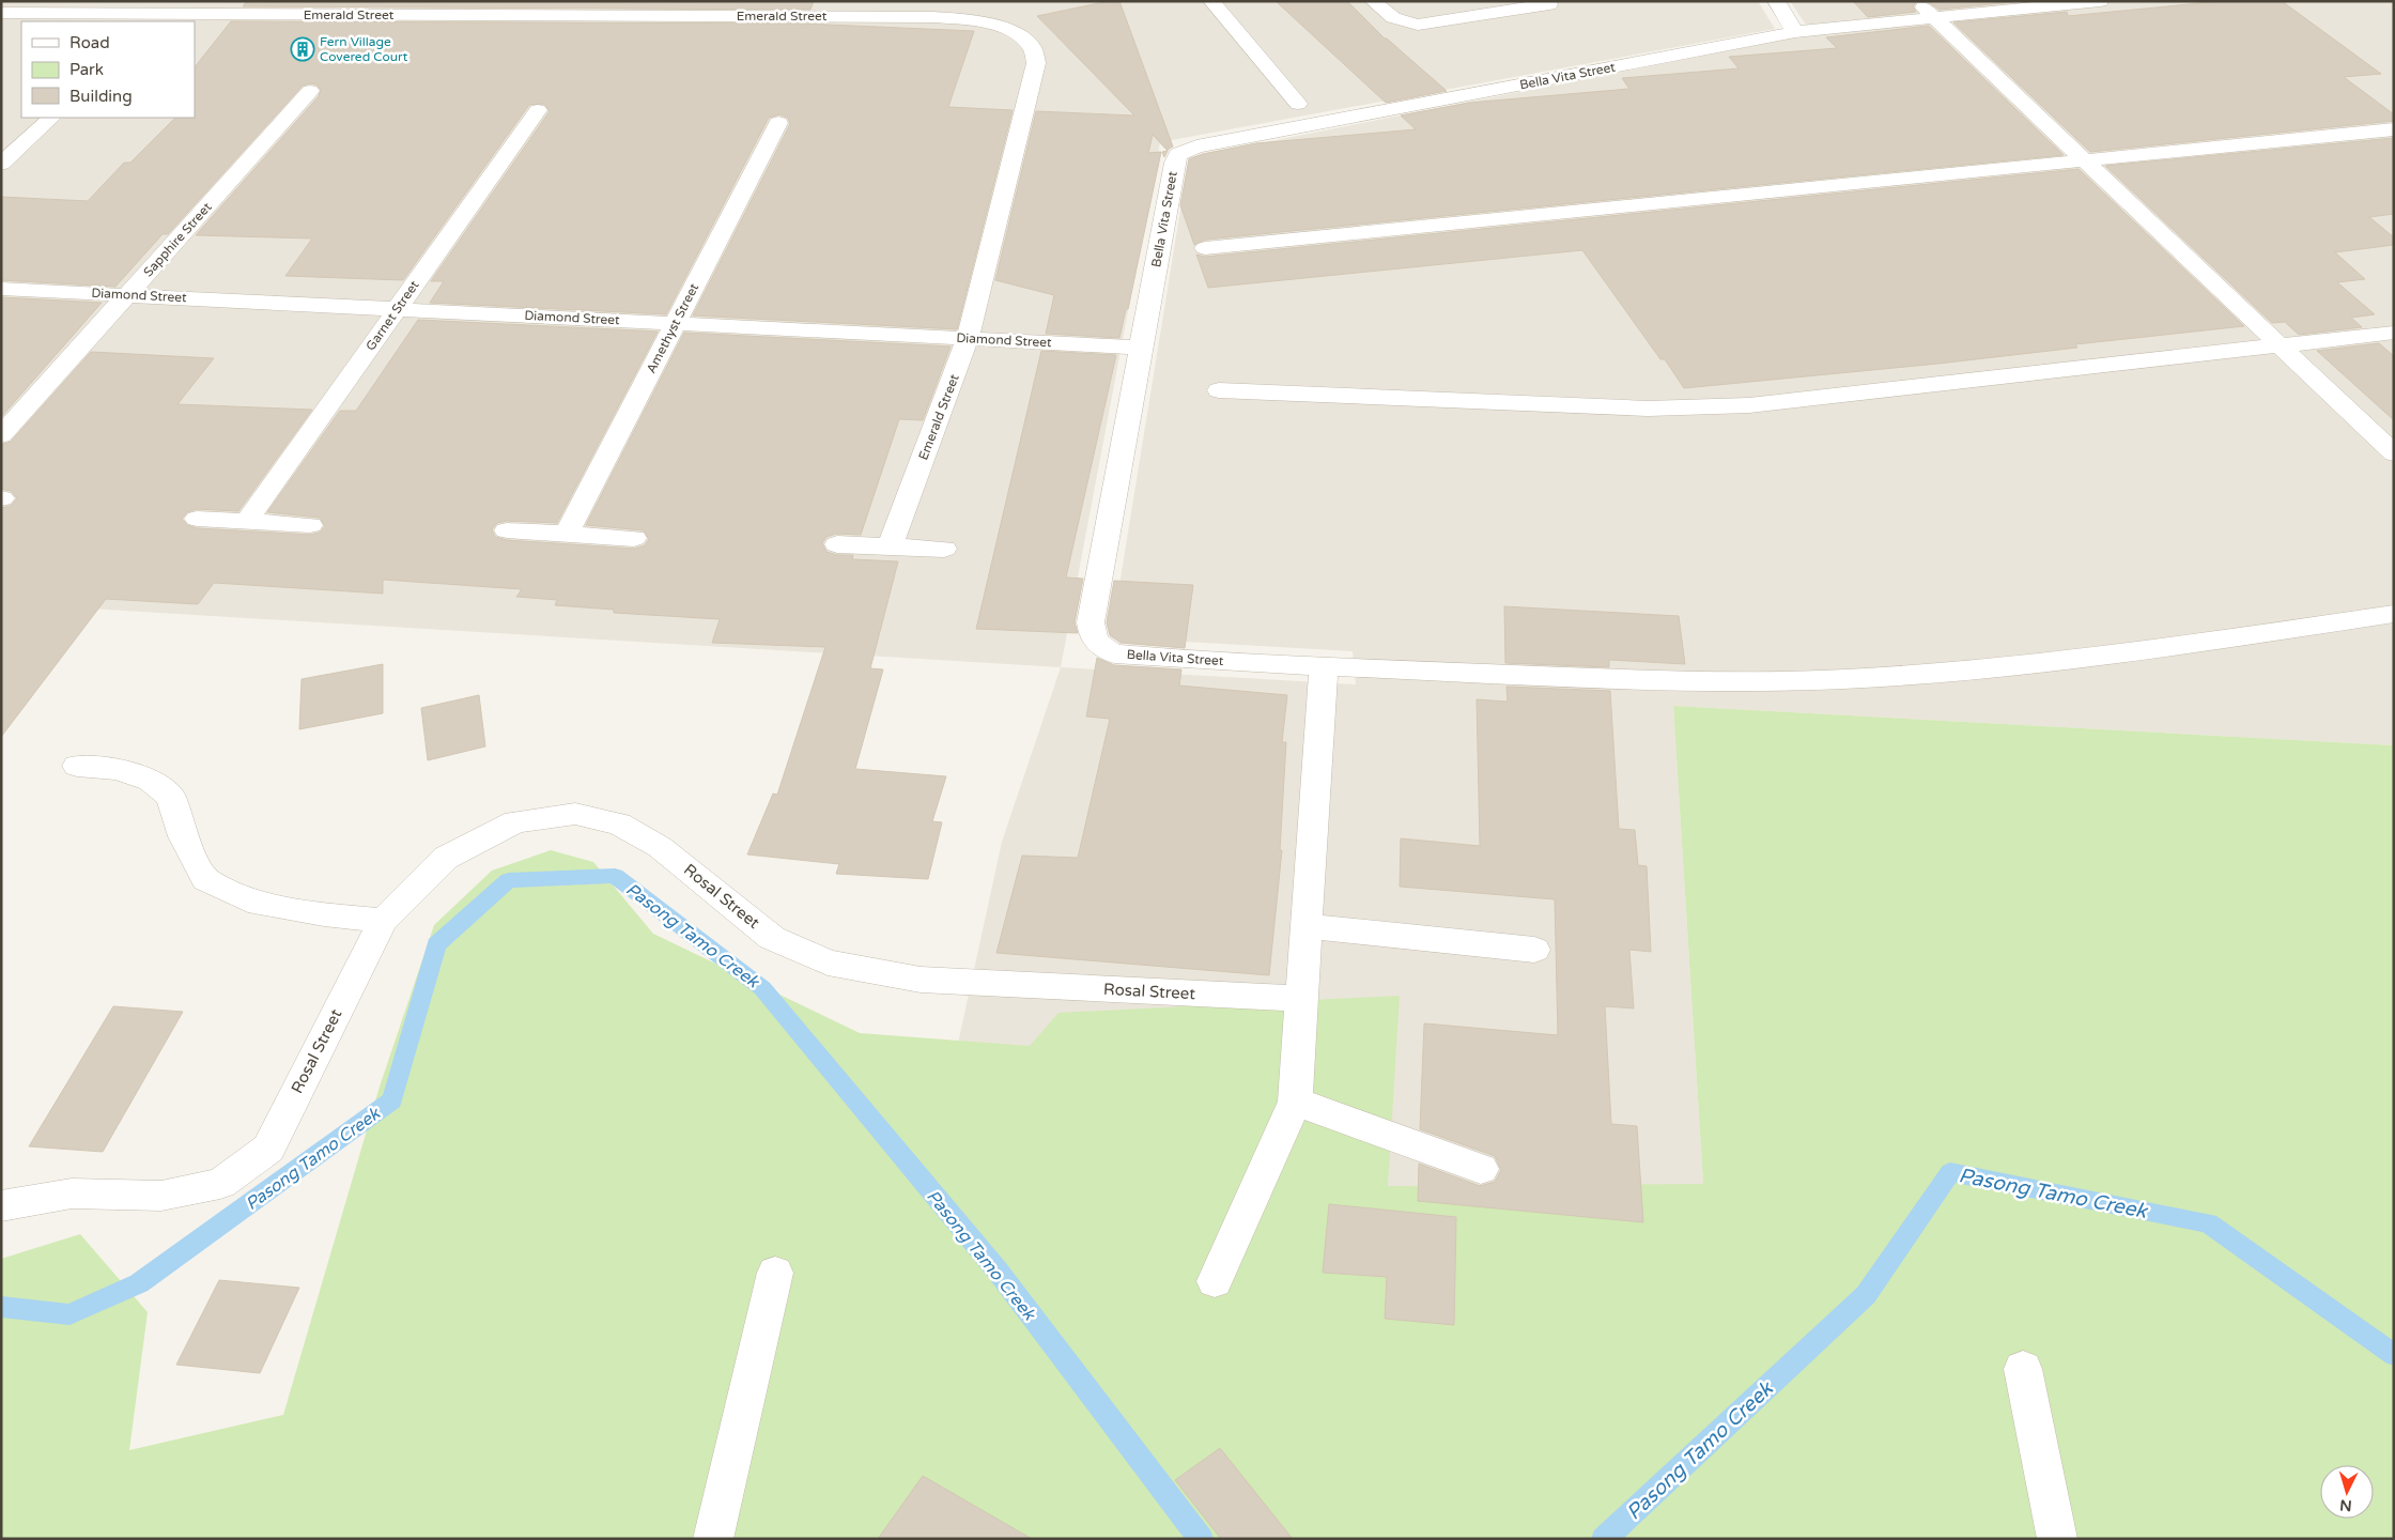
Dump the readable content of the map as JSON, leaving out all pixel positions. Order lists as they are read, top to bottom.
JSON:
{
  "streets": {
    "street": [
      "Emerald Street",
      "Bella Vita Street",
      "Sapphire Street",
      "Diamond Street",
      "Garnet Street",
      "Amethyst Street",
      "Rosal Street"
    ]
  },
  "crossings": [
    ["Emerald Street", "Diamond Street"],
    ["Bella Vita Street", "Diamond Street"],
    ["Sapphire Street", "Diamond Street"],
    ["Diamond Street", "Garnet Street"],
    ["Diamond Street", "Amethyst Street"]
  ],
  "water": ["Pasong Tamo Creek"],
  "places": {
    "building": ["Fern Village Covered Court"]
  },
  "legend": ["Road", "Park", "Building"],
  "north": "bottom"
}
